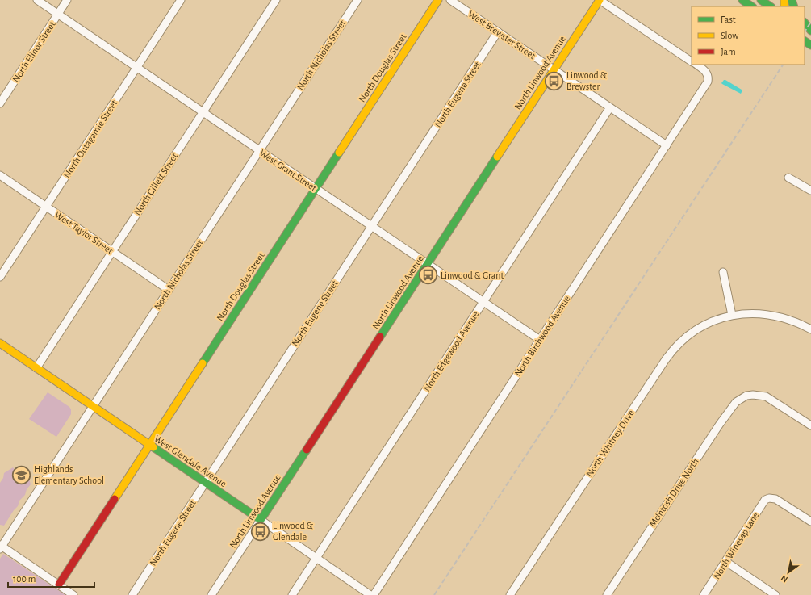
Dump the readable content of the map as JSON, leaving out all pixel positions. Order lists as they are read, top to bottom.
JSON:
{
  "streets": {
    "street": [
      "West Brewster Street",
      "North Elinor Street",
      "North Nicholas Street",
      "North Douglas Street",
      "North Linwood Avenue",
      "North Eugene Street",
      "North Outagamie Street",
      "West Grant Street",
      "North Gillett Street",
      "West Taylor Street",
      "North Birchwood Avenue",
      "North Edgewood Avenue",
      "North Whitney Drive",
      "West Glendale Avenue",
      "McIntosh Drive North",
      "North Winesap Lane"
    ]
  },
  "crossings": [
    ["West Brewster Street", "North Linwood Avenue"],
    ["West Brewster Street", "North Eugene Street"],
    ["West Brewster Street", "North Birchwood Avenue"],
    ["West Brewster Street", "North Edgewood Avenue"],
    ["North Elinor Street", "West Grant Street"],
    ["North Nicholas Street", "West Grant Street"],
    ["North Nicholas Street", "West Taylor Street"],
    ["North Nicholas Street", "West Glendale Avenue"],
    ["North Douglas Street", "West Grant Street"],
    ["North Douglas Street", "West Glendale Avenue"],
    ["North Linwood Avenue", "West Grant Street"],
    ["North Linwood Avenue", "West Glendale Avenue"],
    ["North Eugene Street", "West Grant Street"],
    ["North Eugene Street", "West Glendale Avenue"],
    ["North Outagamie Street", "West Grant Street"],
    ["North Outagamie Street", "West Taylor Street"],
    ["West Grant Street", "North Gillett Street"],
    ["West Grant Street", "North Birchwood Avenue"],
    ["West Grant Street", "North Edgewood Avenue"],
    ["North Gillett Street", "West Taylor Street"],
    ["North Gillett Street", "West Glendale Avenue"],
    ["North Edgewood Avenue", "West Glendale Avenue"]
  ],
  "places": {
    "bus stop": ["Linwood & Brewster", "Linwood & Grant", "Linwood & Glendale"],
    "school or university": ["Highlands Elementary School"]
  },
  "legend": ["Fast", "Slow", "Jam"],
  "scale_bar": "100 m",
  "north": "bottom left"
}
